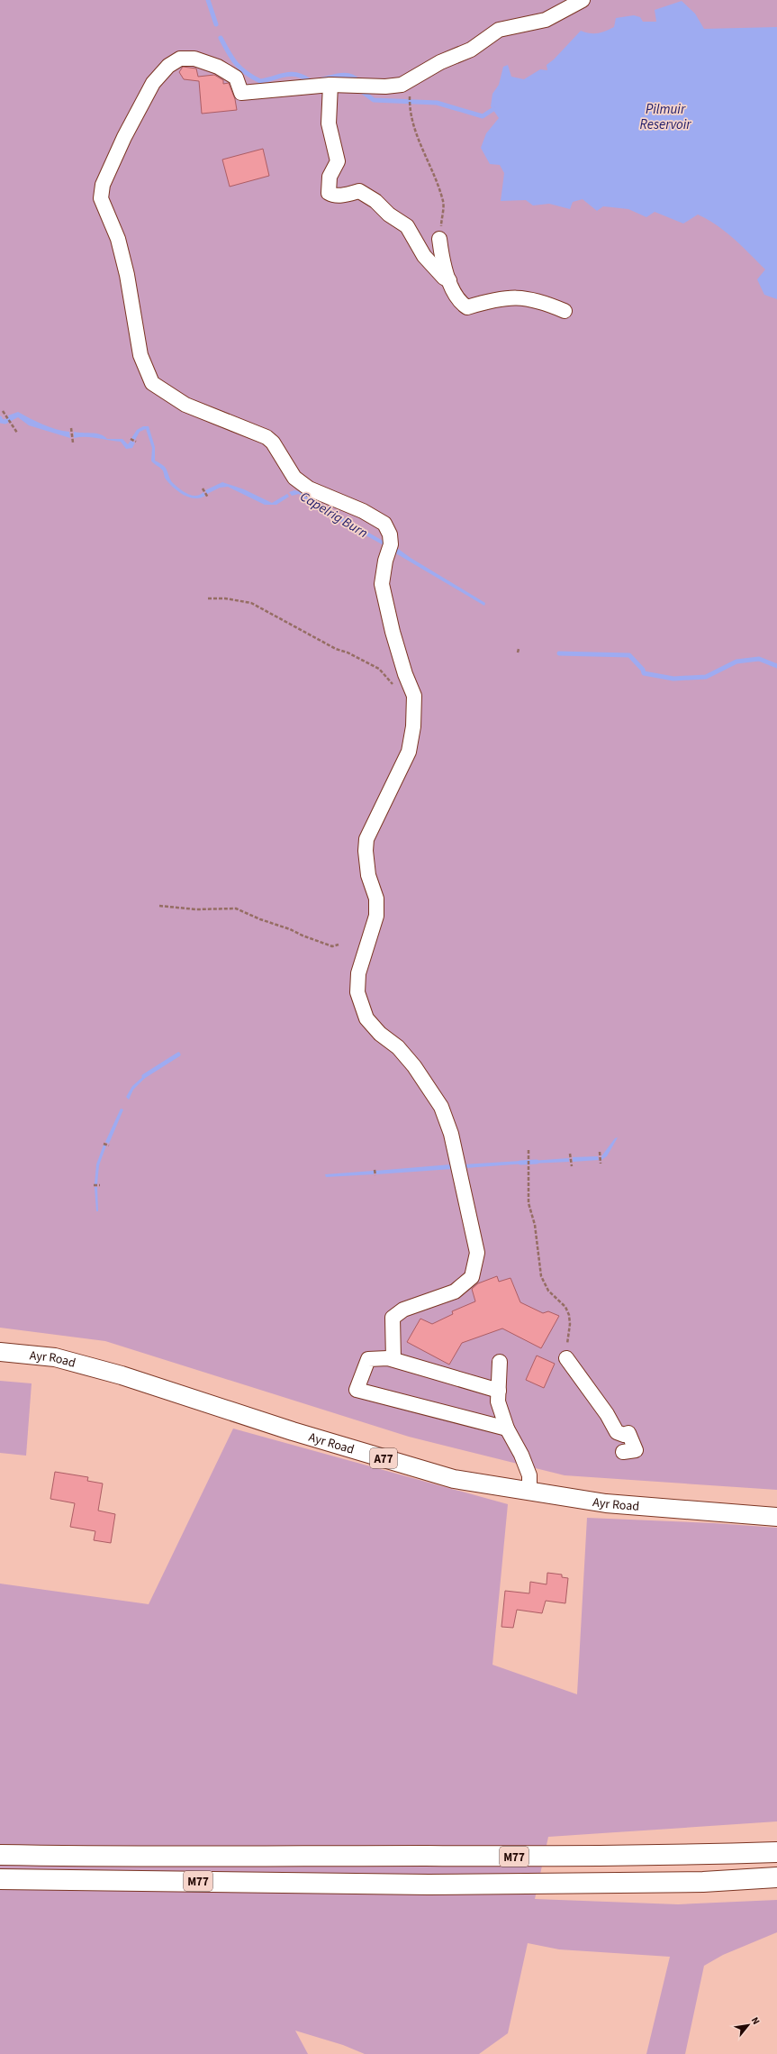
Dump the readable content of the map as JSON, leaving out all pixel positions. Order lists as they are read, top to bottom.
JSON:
{
  "streets": {
    "highway": ["M77"],
    "main road": ["Ayr Road", "A77"]
  },
  "water": ["Pilmuir Reservoir", "Capelrig Burn"],
  "north": "top right"
}
